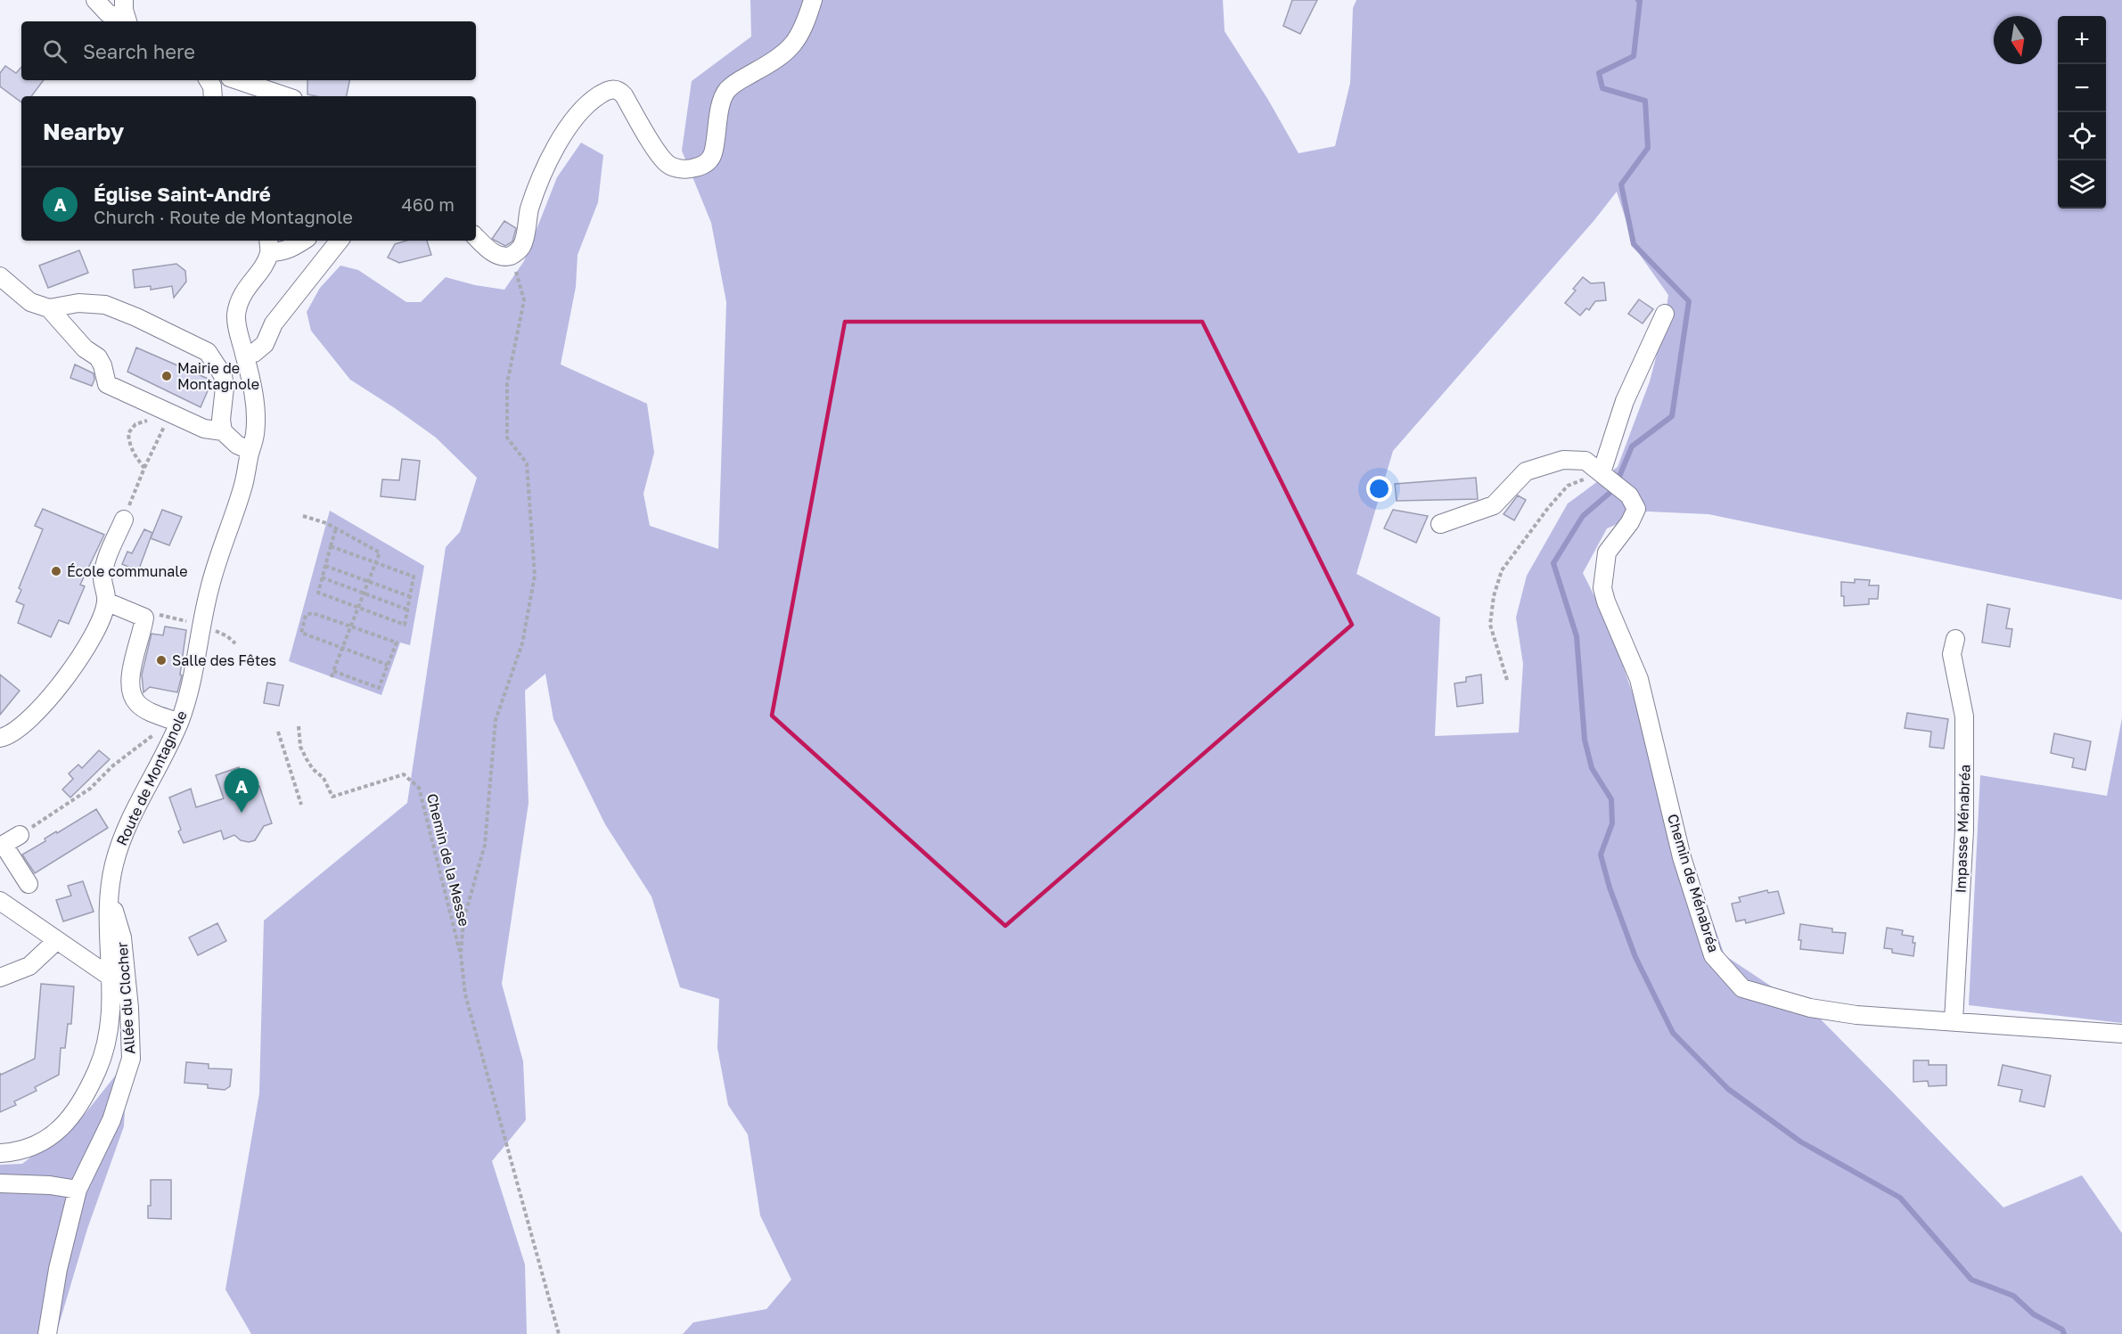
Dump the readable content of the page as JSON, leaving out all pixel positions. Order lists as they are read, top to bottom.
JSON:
{
  "streets": {
    "street": [
      "Route de Montagnole",
      "Impasse Ménabréa",
      "Chemin de Ménabréa",
      "Allée du Clocher"
    ],
    "path": ["Chemin de la Messe"]
  },
  "crossings": [
    ["Route de Montagnole", "Allée du Clocher"],
    ["Impasse Ménabréa", "Chemin de Ménabréa"]
  ],
  "places": ["Mairie de Montagnole", "École communale", "Salle des Fêtes"],
  "north": "bottom",
  "page": {
    "map_buttons": ["+", "−"],
    "search": "Search here",
    "heading": "Nearby",
    "list": [
      {
        "mark": "A",
        "name": "Église Saint-André",
        "note": "Church · Route de Montagnole",
        "value": "460 m"
      }
    ],
    "pins": "A"
  }
}
